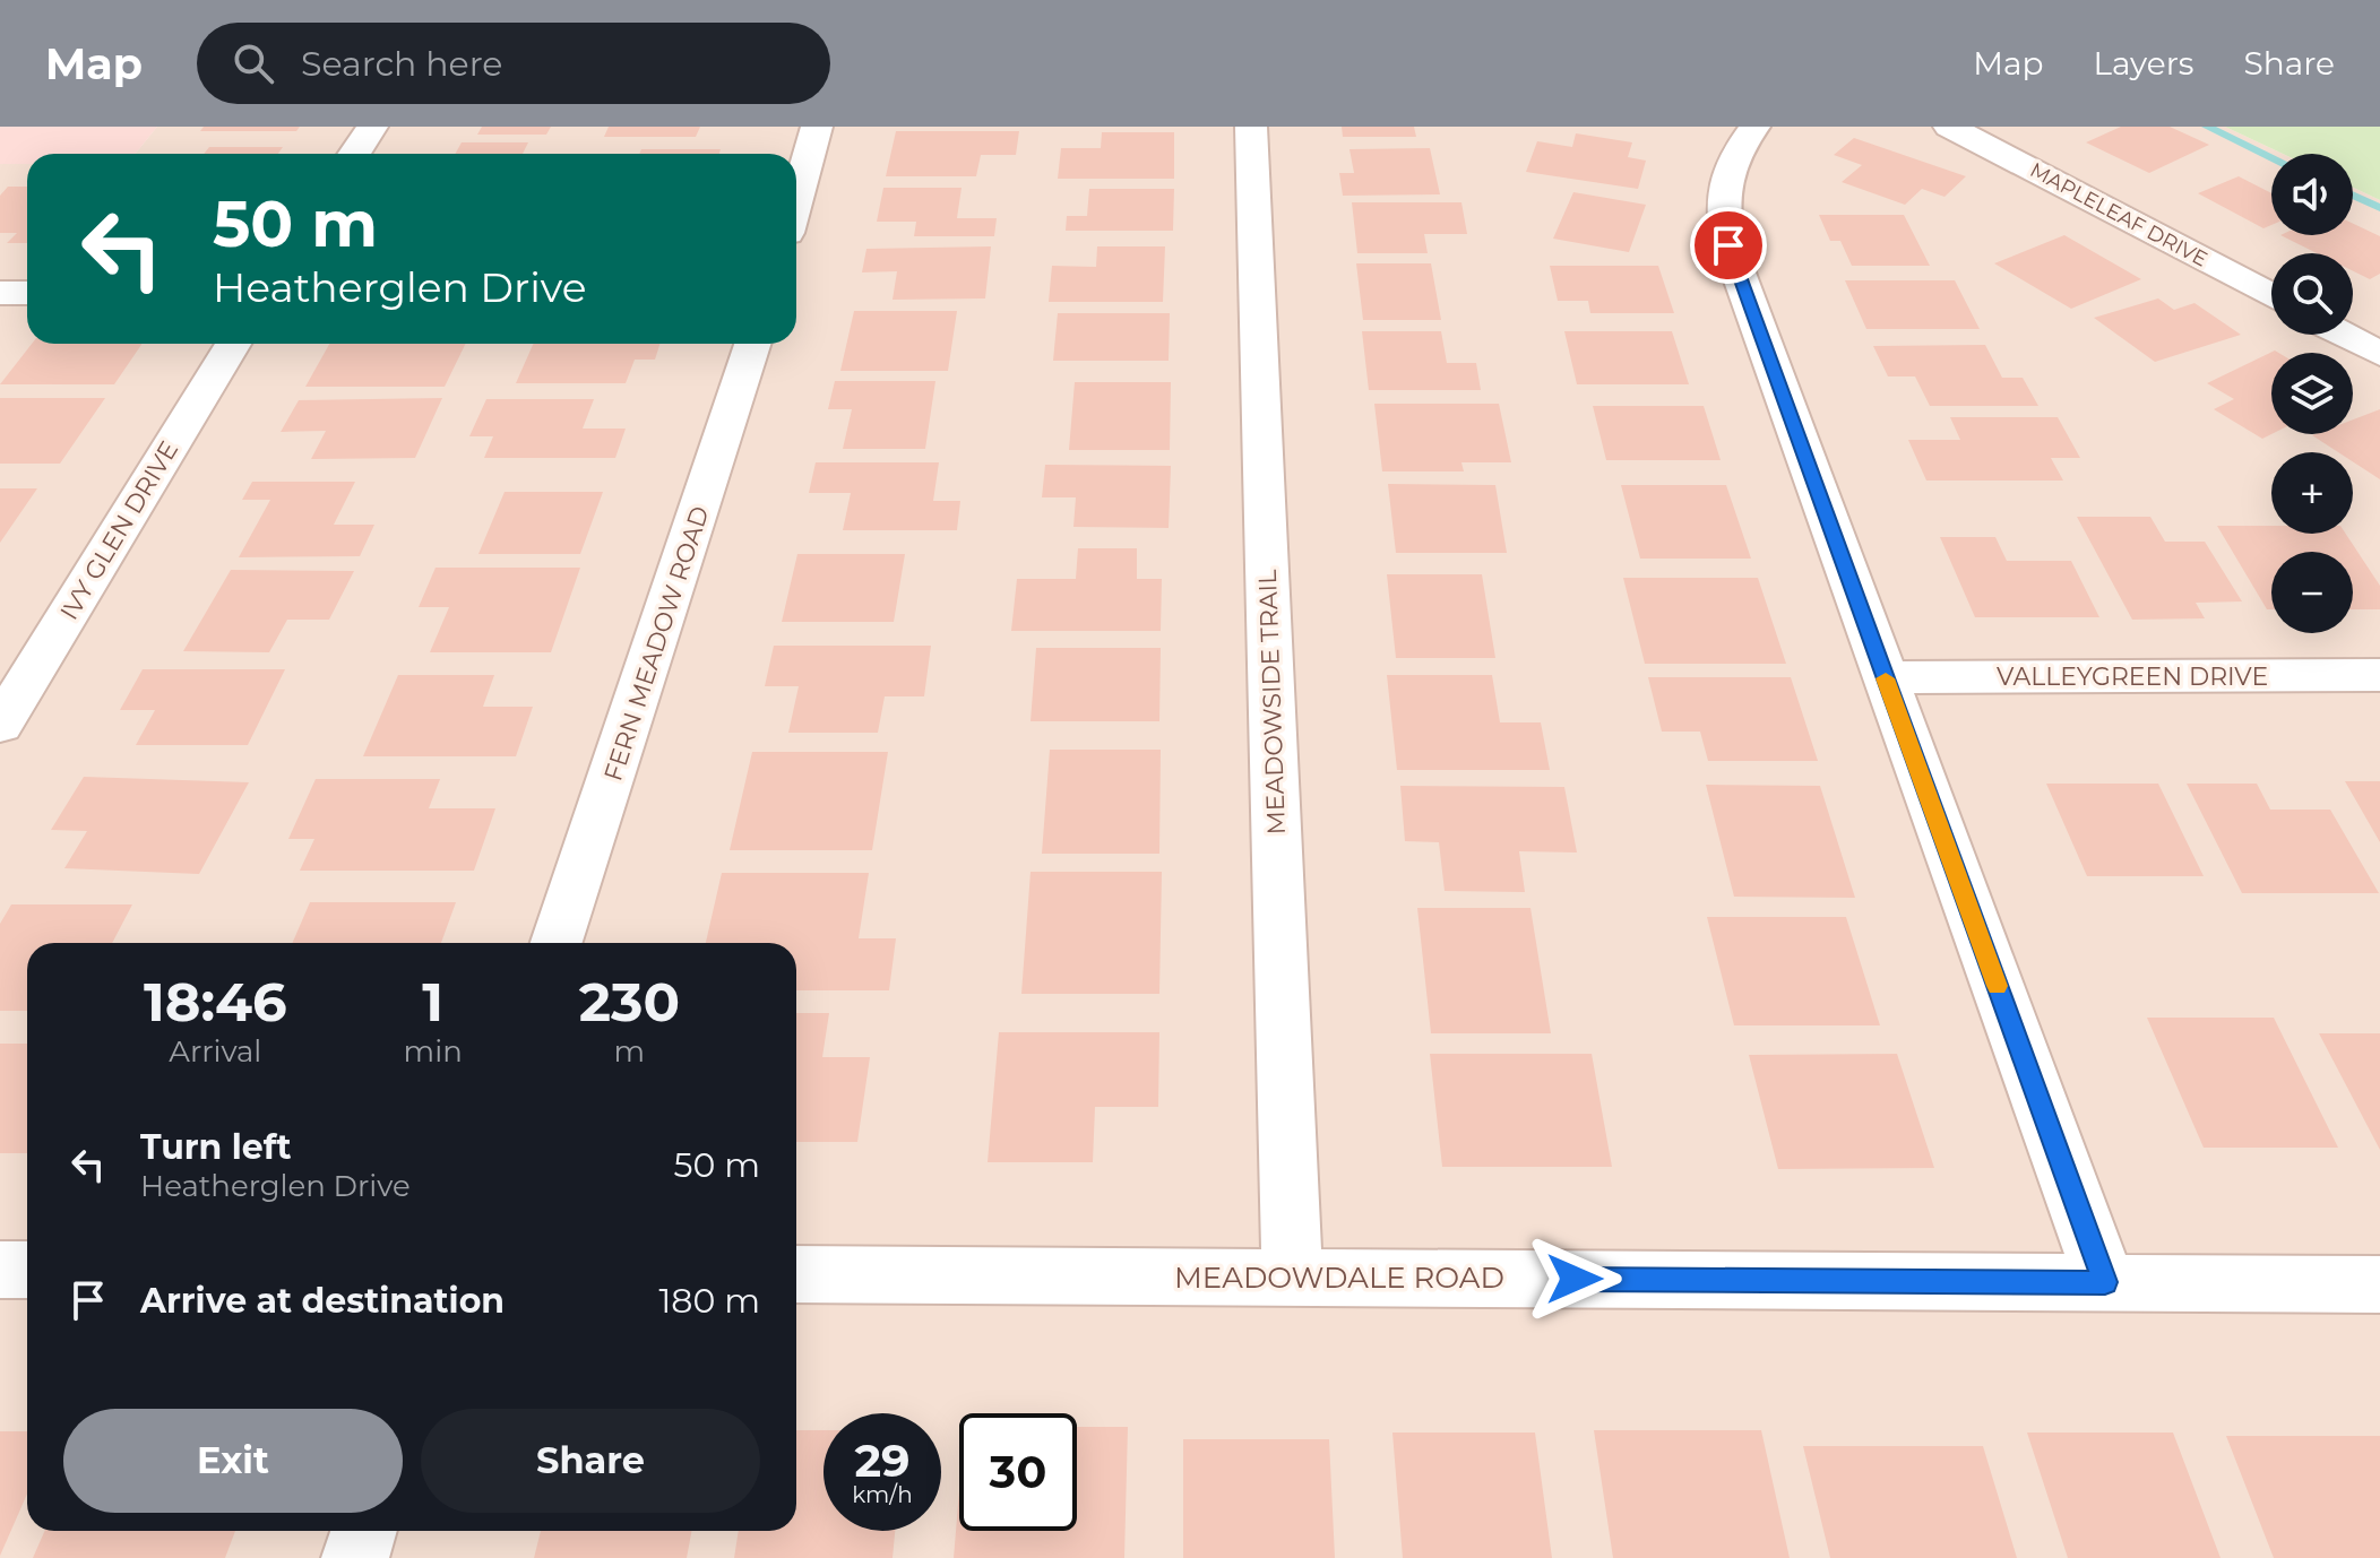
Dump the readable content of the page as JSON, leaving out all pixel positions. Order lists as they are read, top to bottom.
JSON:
{
  "streets": {
    "street": [
      "MAPLELEAF DRIVE",
      "IVY GLEN DRIVE",
      "FERN MEADOW ROAD",
      "VALLEYGREEN DRIVE",
      "MEADOWSIDE TRAIL",
      "MEADOWDALE ROAD"
    ]
  },
  "crossings": [
    ["MEADOWSIDE TRAIL", "MEADOWDALE ROAD"]
  ],
  "page": {
    "header": "Map",
    "search": "Search here",
    "nav": ["Map", "Layers", "Share"],
    "map_buttons": ["+", "−"],
    "turn": ["50 m", "Heatherglen Drive"],
    "eta": [
      "18:46",
      "Arrival",
      "1",
      "min",
      "230",
      "m"
    ],
    "list": [
      {
        "name": "Turn left",
        "note": "Heatherglen Drive",
        "value": "50 m"
      },
      {
        "name": "Arrive at destination",
        "value": "180 m"
      }
    ],
    "buttons": ["Exit", "Share"],
    "speed": "29 km/h",
    "limit": "30"
  }
}
